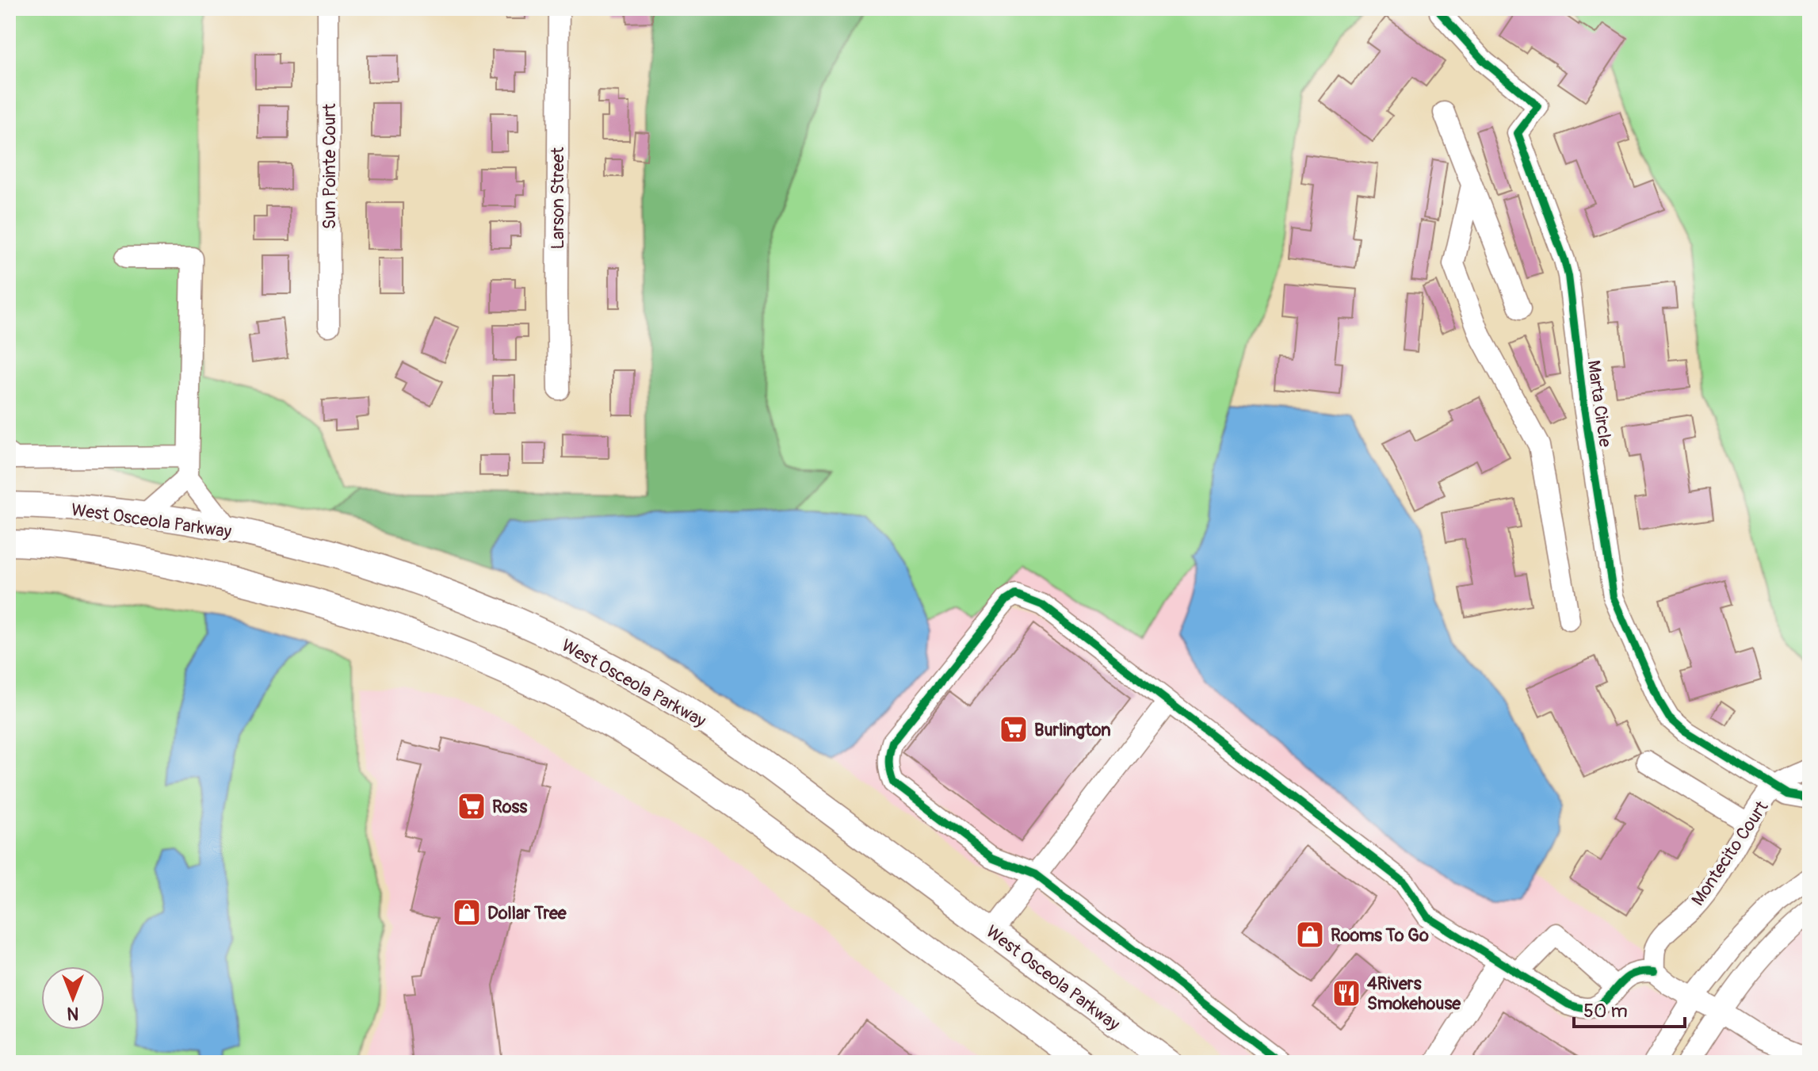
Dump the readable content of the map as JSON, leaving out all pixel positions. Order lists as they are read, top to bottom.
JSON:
{
  "streets": {
    "main road": ["West Osceola Parkway"],
    "street": [
      "Sun Pointe Court",
      "Larson Street",
      "Marta Circle",
      "Montecito Court"
    ]
  },
  "crossings": [
    ["Marta Circle", "Montecito Court"]
  ],
  "places": {
    "supermarket": ["Burlington", "Ross"],
    "shop": ["Dollar Tree", "Rooms To Go"],
    "restaurant": ["4Rivers Smokehouse"]
  },
  "scale_bar": "50 m",
  "north": "bottom"
}
